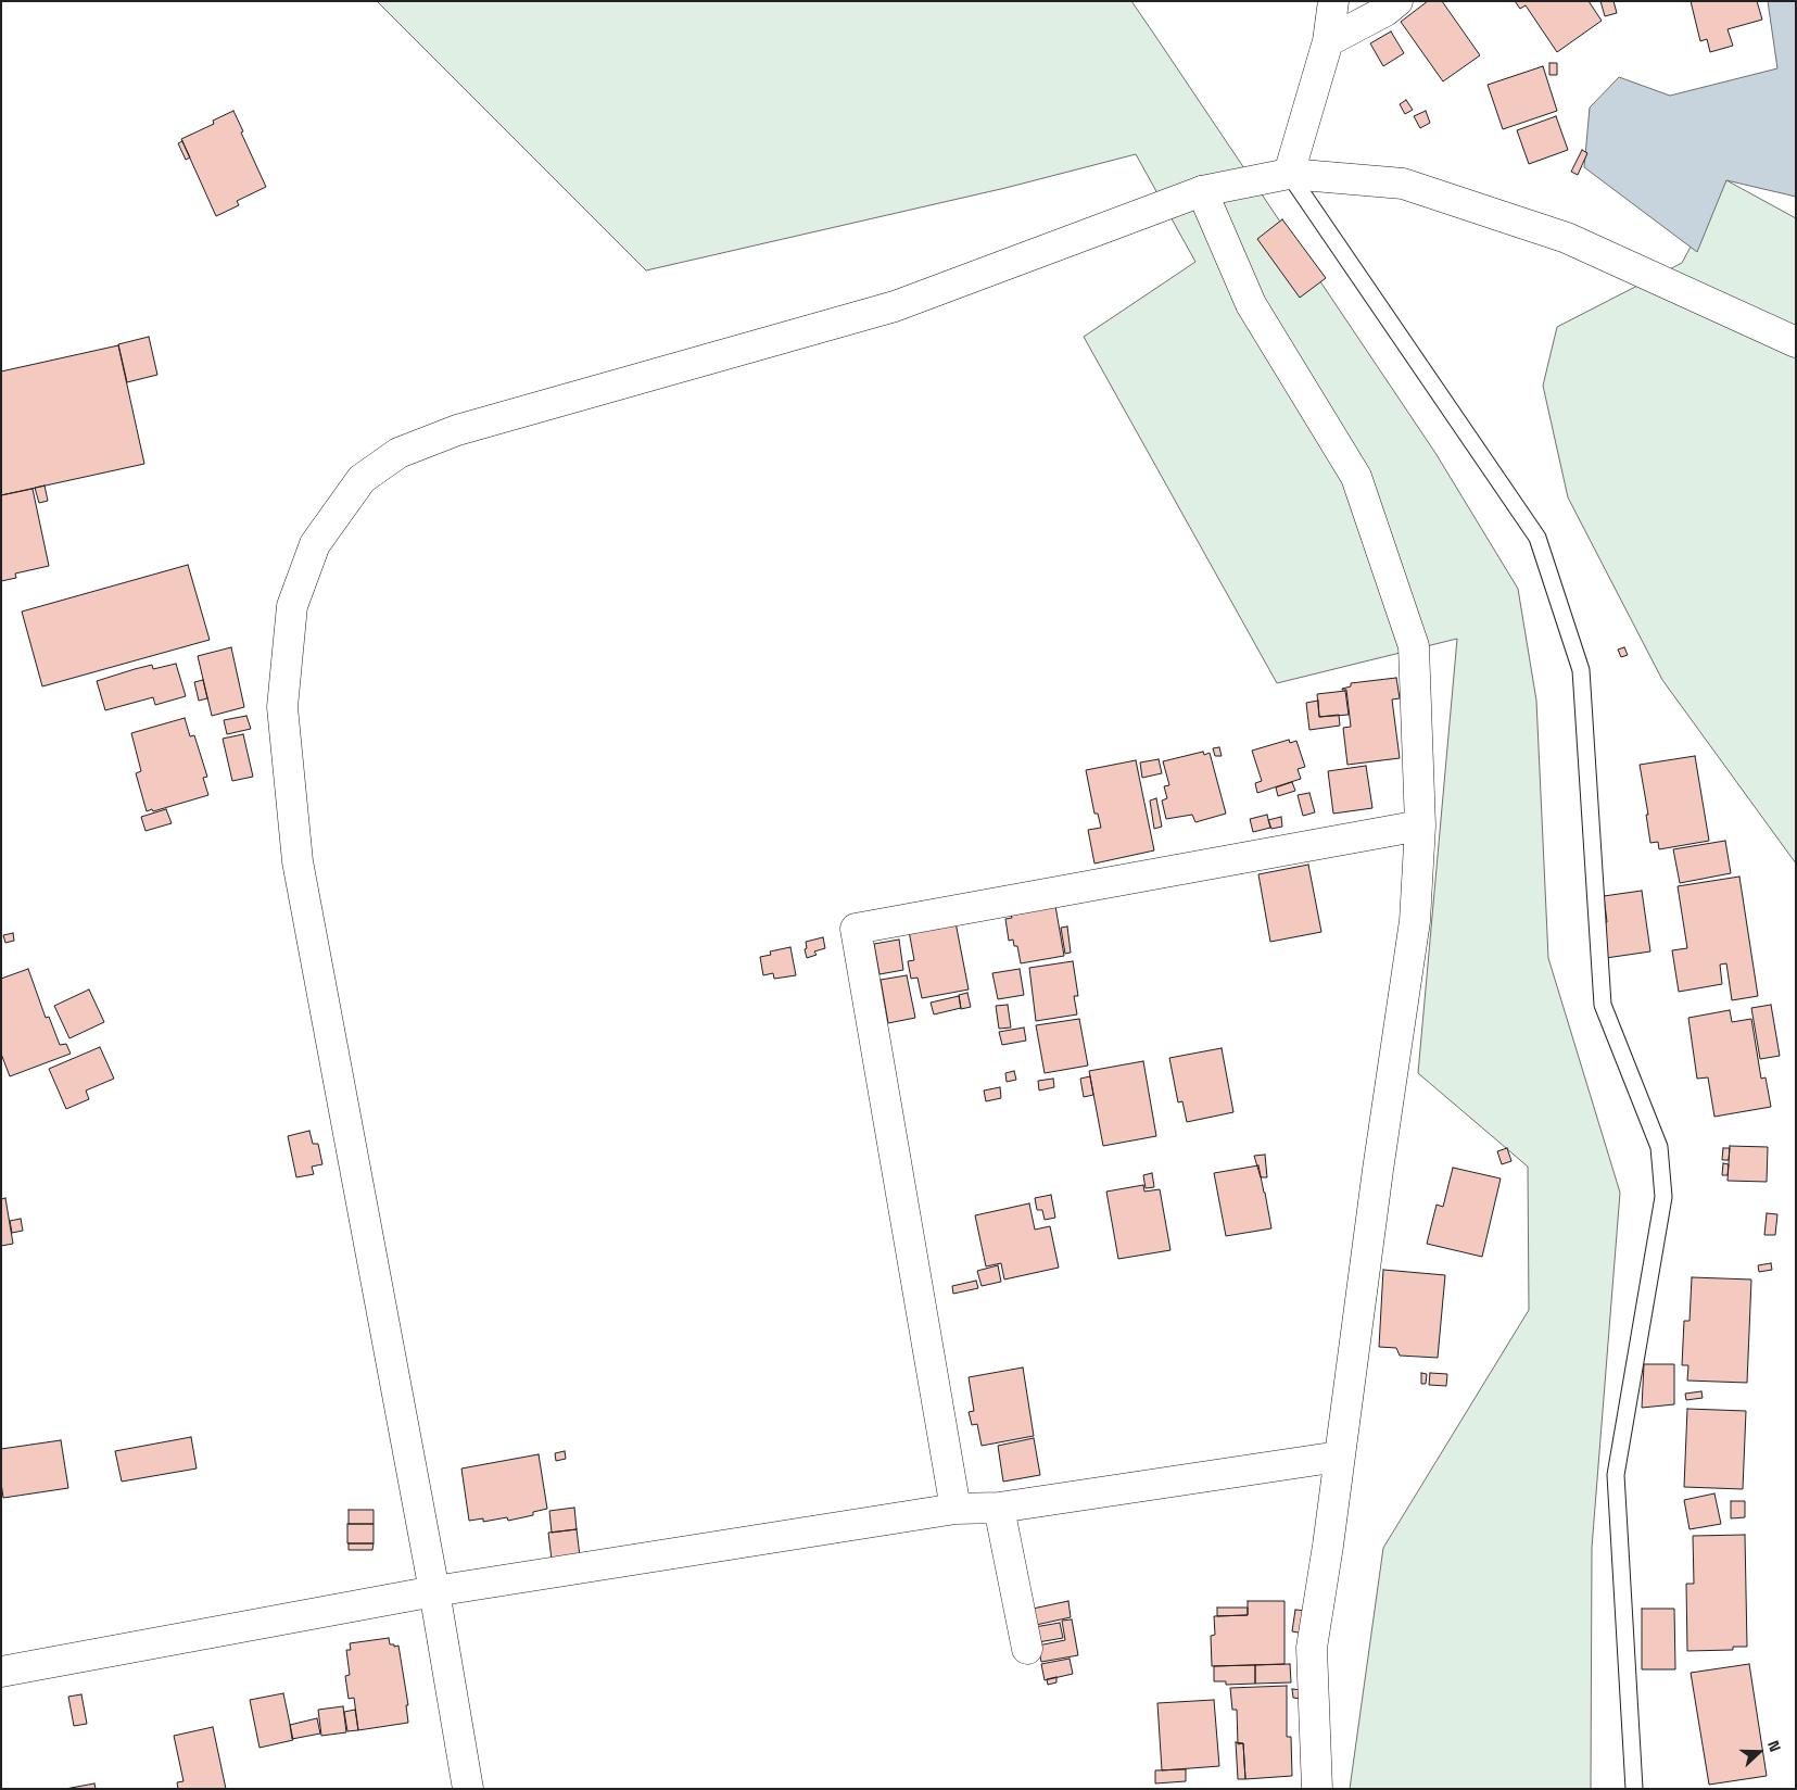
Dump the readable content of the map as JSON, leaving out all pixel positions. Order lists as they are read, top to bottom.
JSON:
{
  "north": "right"
}
